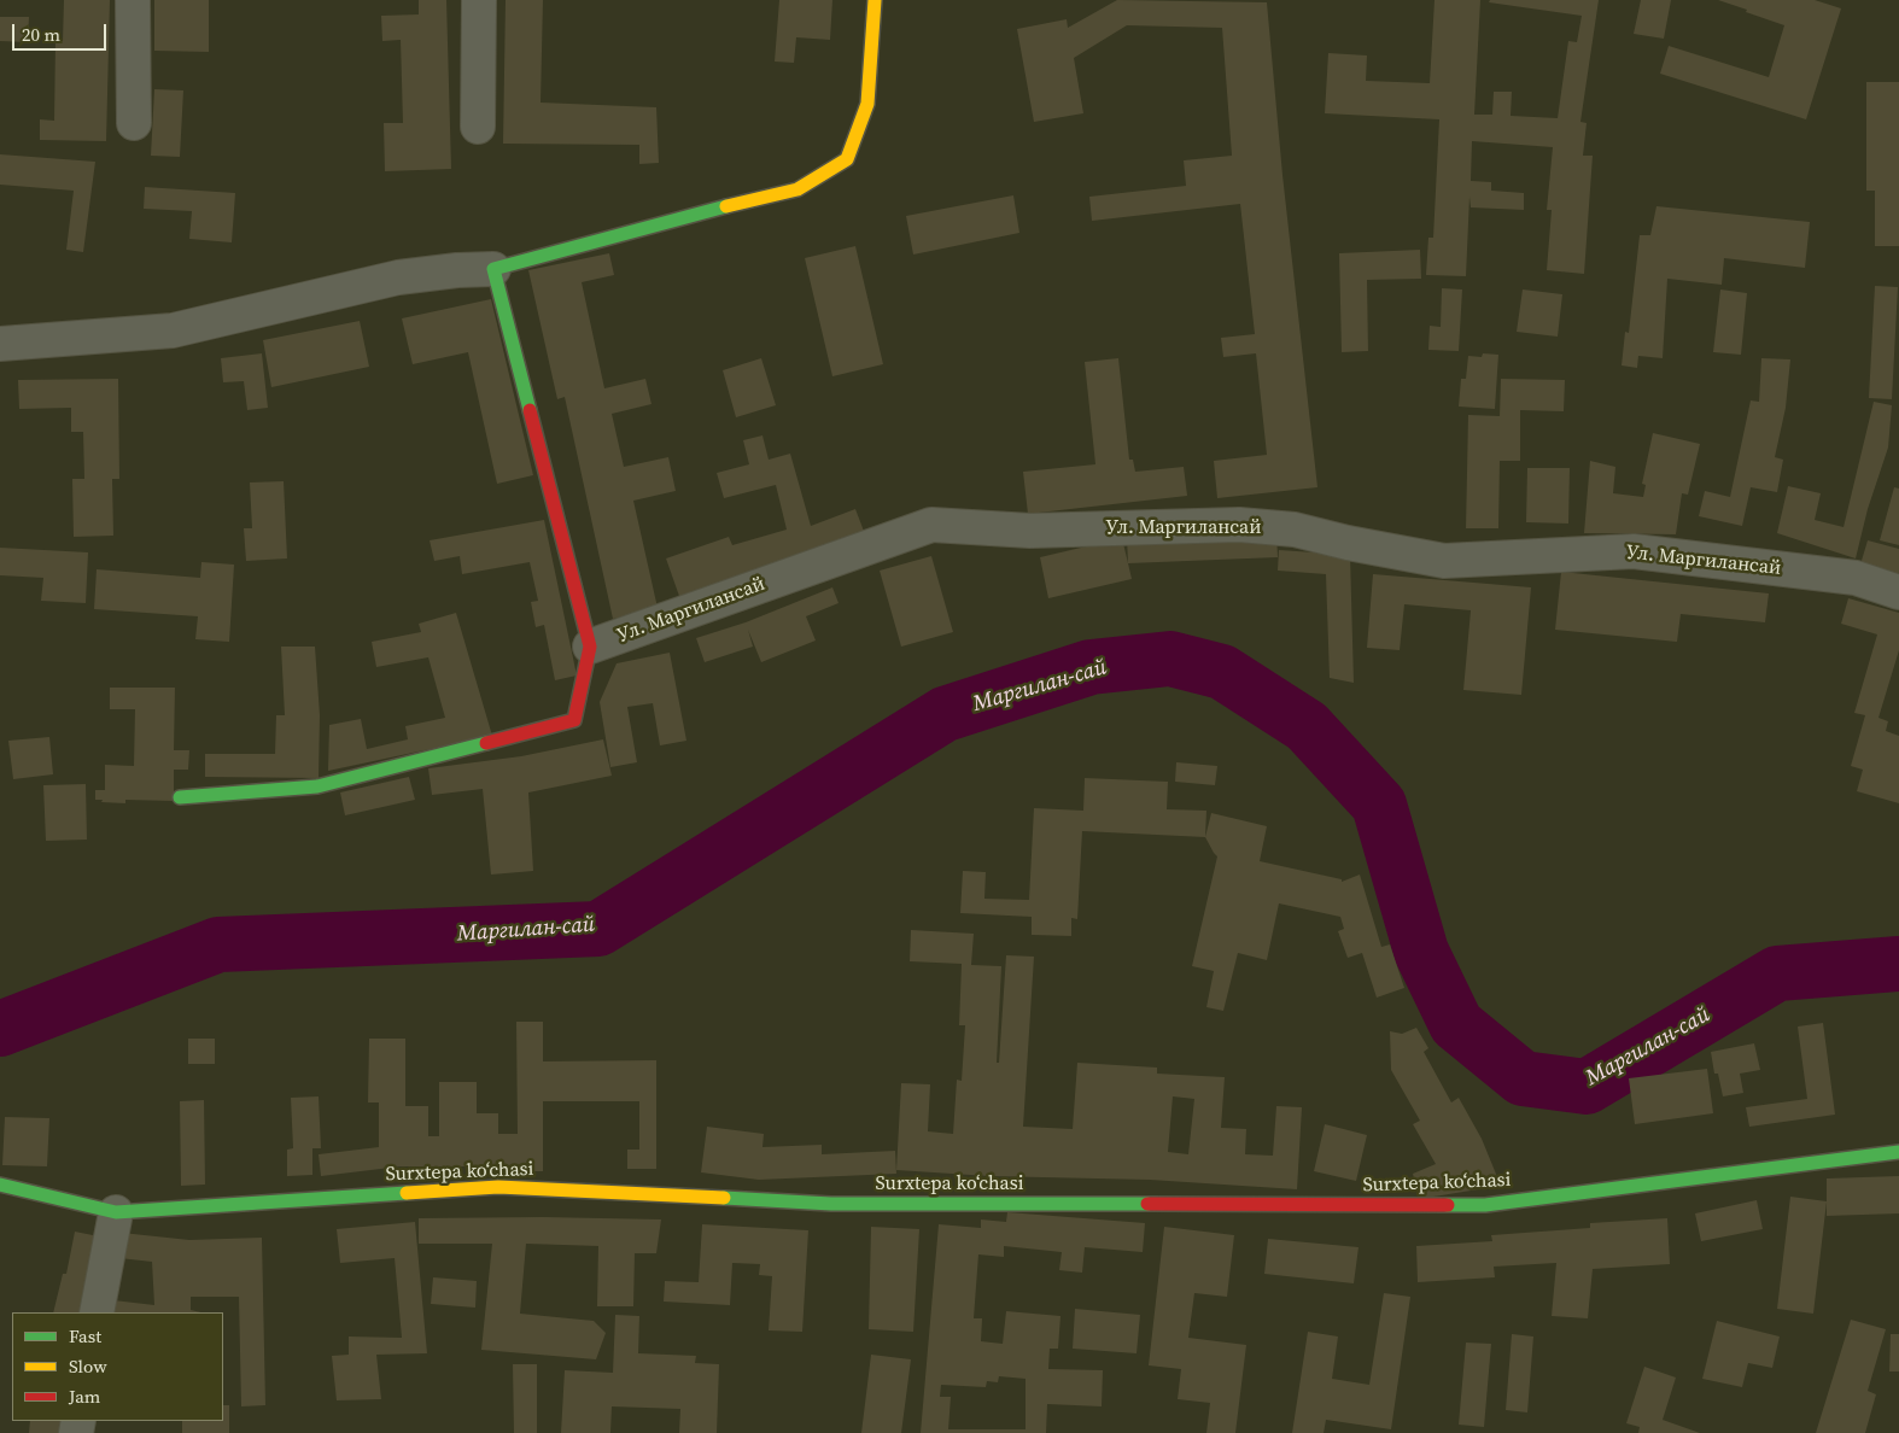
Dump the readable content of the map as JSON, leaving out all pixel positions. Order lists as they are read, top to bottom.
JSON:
{
  "streets": {
    "street": ["Ул. Маргилансай", "Surxtepa koʻchasi"]
  },
  "water": ["Маргилан-сай"],
  "legend": ["Fast", "Slow", "Jam"],
  "scale_bar": "20 m"
}
